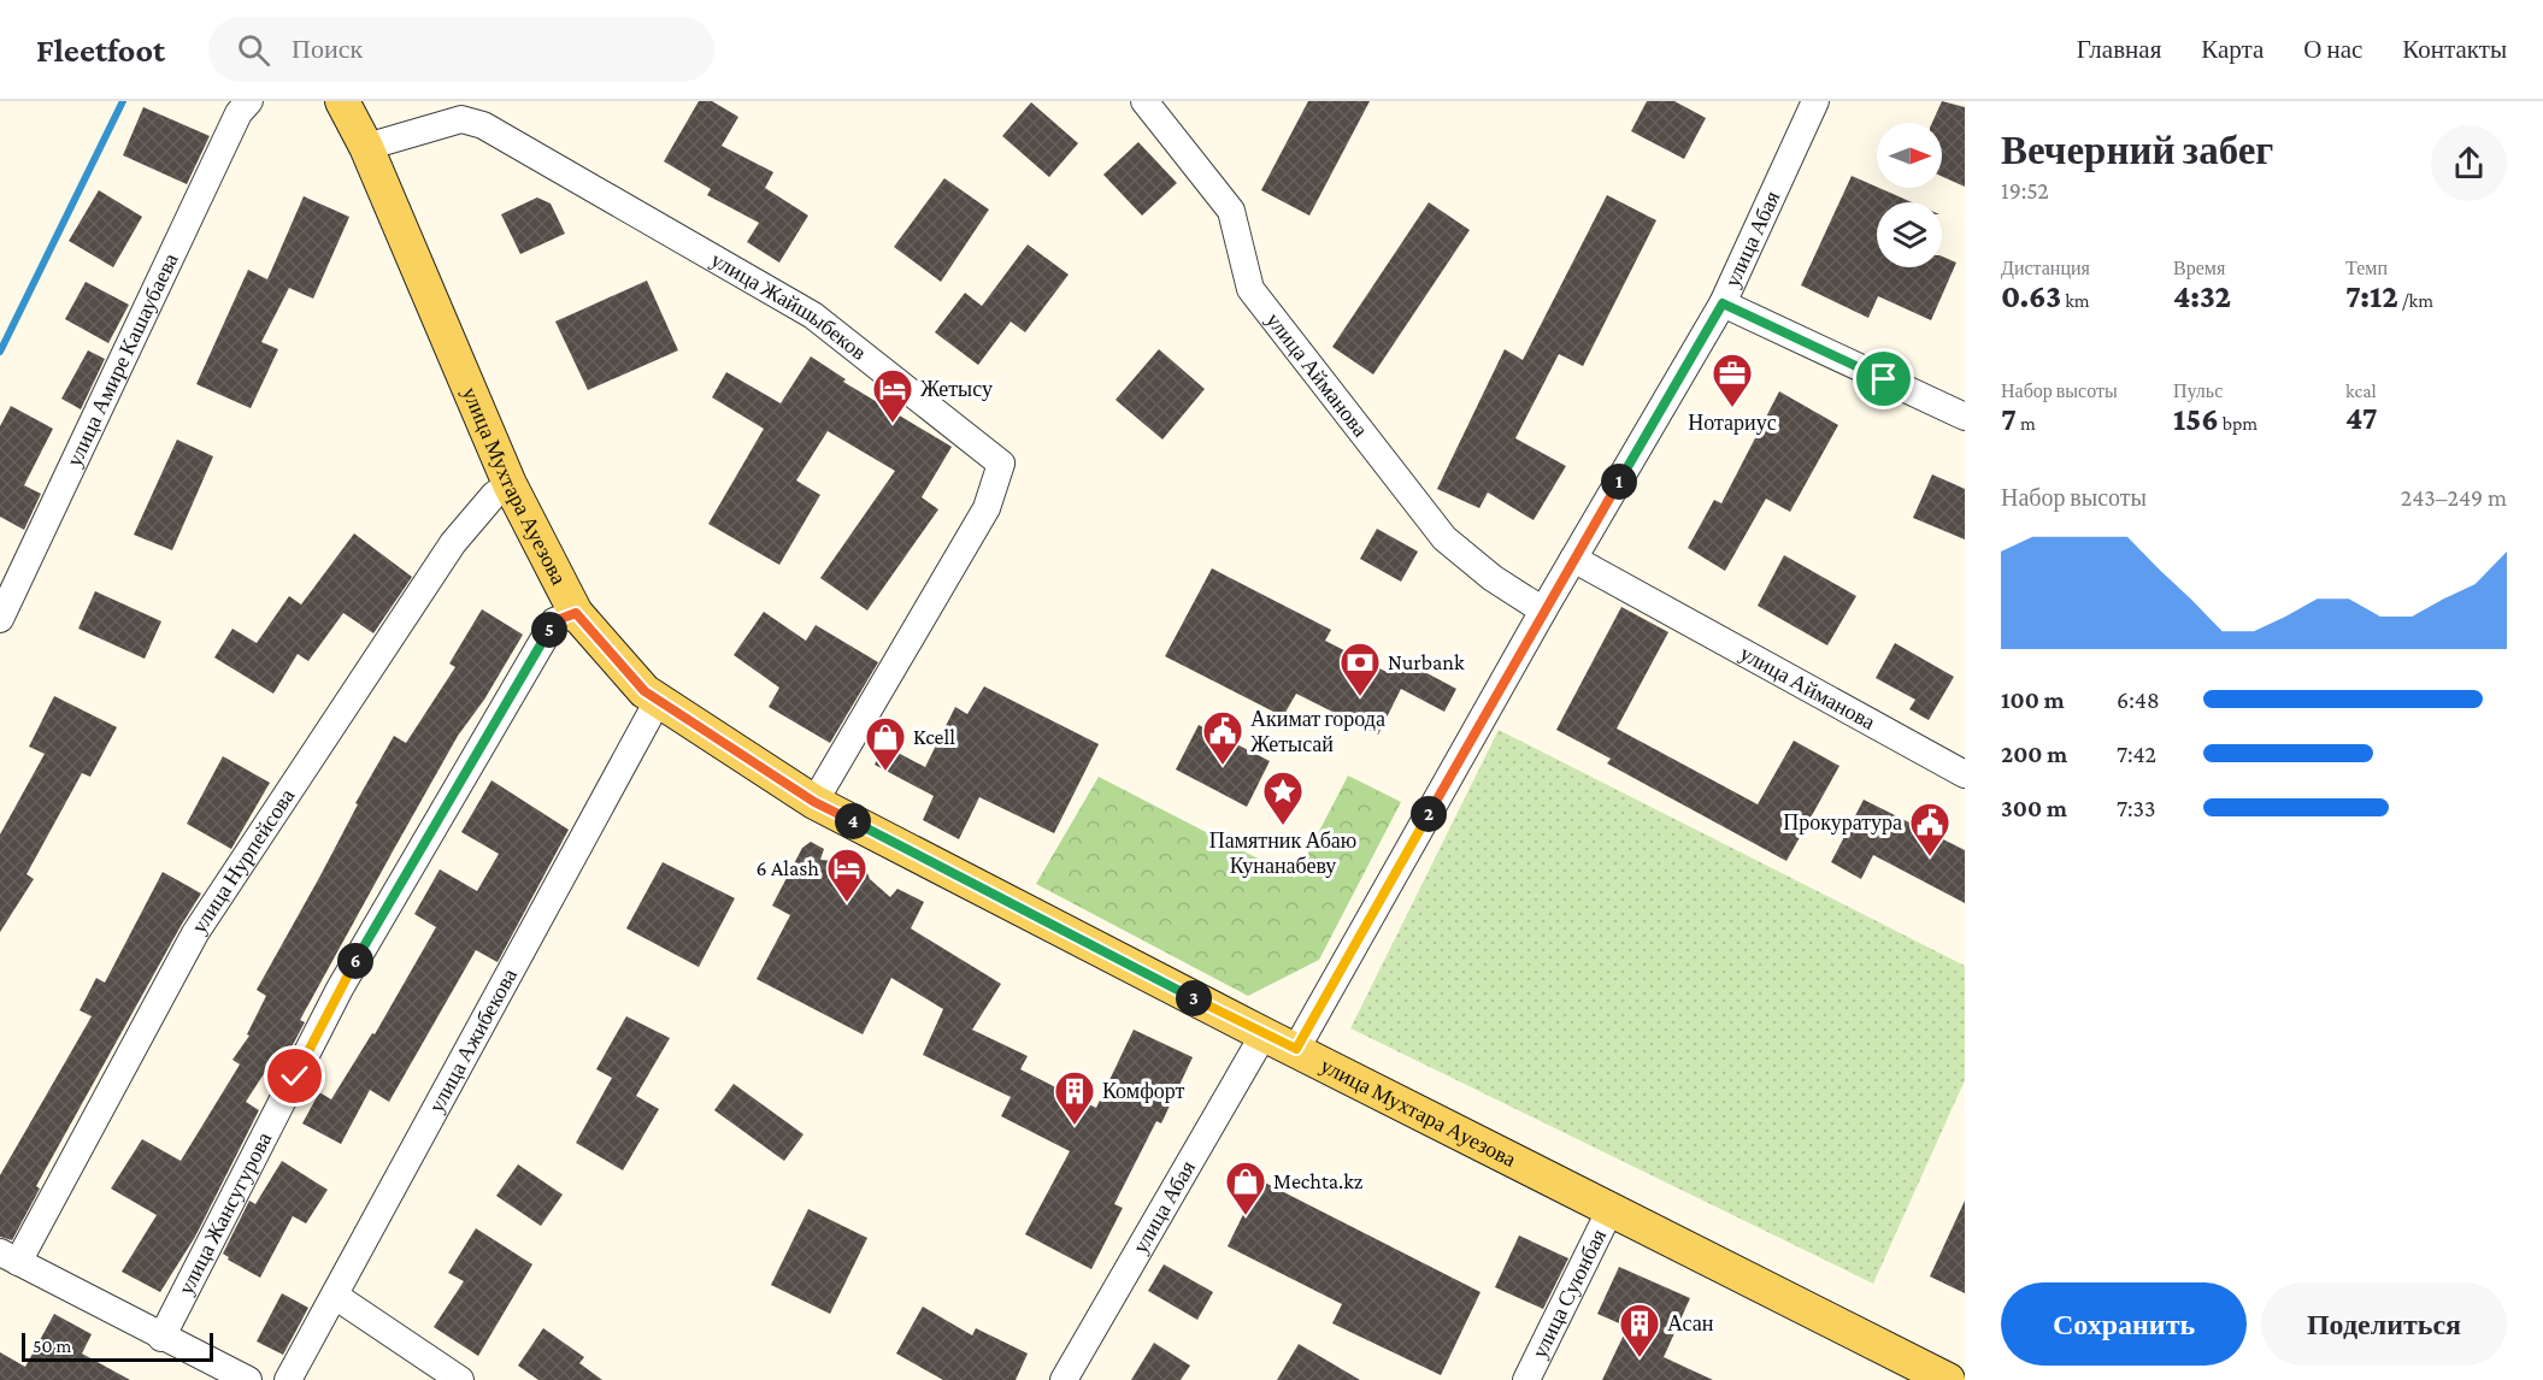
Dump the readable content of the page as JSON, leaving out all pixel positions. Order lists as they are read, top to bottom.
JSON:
{
  "streets": {
    "main road": ["улица Мухтара Ауезова"],
    "street": [
      "улица Абая",
      "улица Жайшыбеков",
      "улица Амире Кашаубаева",
      "улица Айманова",
      "улица Нурпейсова",
      "улица Ажибекова",
      "улица Жансугурова",
      "улица Суюнбая"
    ]
  },
  "crossings": [
    ["улица Абая", "улица Айманова"],
    ["улица Абая", "улица Мухтара Ауезова"],
    ["улица Жайшыбеков", "улица Мухтара Ауезова"],
    ["улица Мухтара Ауезова", "улица Нурпейсова"],
    ["улица Мухтара Ауезова", "улица Ажибекова"],
    ["улица Мухтара Ауезова", "улица Жансугурова"],
    ["улица Мухтара Ауезова", "улица Суюнбая"]
  ],
  "places": {
    "office": ["Нотариус"],
    "hotel": ["Жетысу", "6 Alash"],
    "bank": ["Nurbank"],
    "public building": ["Акимат города Жетысай", "Прокуратура"],
    "shop": ["Kcell", "Mechta.kz"],
    "place": ["Памятник Абаю Кунанабеву"],
    "building": ["Комфорт", "Асан"]
  },
  "scale_bar": "50 m",
  "north": "right",
  "page": {
    "header": "Fleetfoot",
    "search": "Поиск",
    "nav": [
      "Главная",
      "Карта",
      "О нас",
      "Контакты"
    ],
    "heading": ["Вечерний забег", "19:52"],
    "stats": [
      ["Дистанция", "0.63 km"],
      ["Время", "4:32"],
      ["Темп", "7:12 /km"],
      ["Набор высоты", "7 m"],
      ["Пульс", "156 bpm"],
      ["kcal", "47"]
    ],
    "pins": [
      "1",
      "5",
      "2",
      "4",
      "6",
      "3"
    ],
    "chart": ["Набор высоты", "243–249 m"],
    "list": [
      {
        "name": "100 m",
        "note": "6:48"
      },
      {
        "name": "200 m",
        "note": "7:42"
      },
      {
        "name": "300 m",
        "note": "7:33"
      }
    ],
    "buttons": ["Сохранить", "Поделиться"],
    "scale": "50 m"
  }
}
